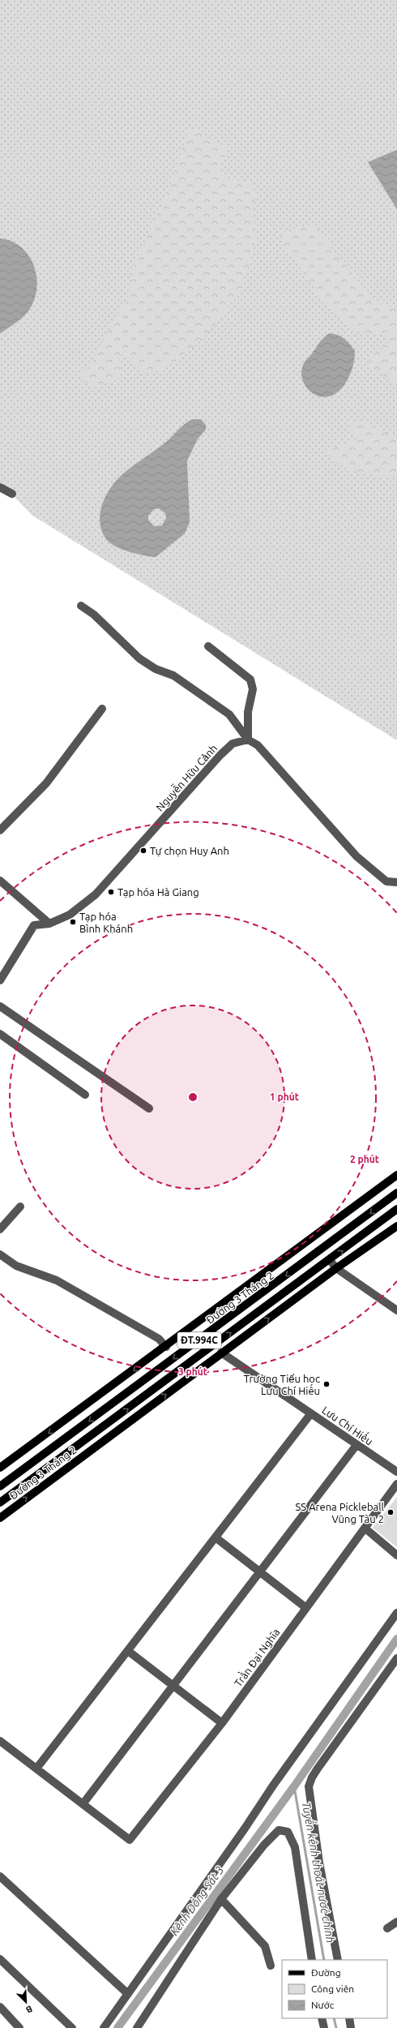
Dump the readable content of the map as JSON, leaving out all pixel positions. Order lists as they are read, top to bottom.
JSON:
{
  "streets": {
    "main road": ["Đường 3 Tháng 2", "ĐT.994C"],
    "street": ["Nguyễn Hữu Cảnh", "Lưu Chí Hiếu", "Trần Đại Nghĩa"]
  },
  "crossings": [
    ["Đường 3 Tháng 2", "Lưu Chí Hiếu"]
  ],
  "water": ["Tuyến kênh thoát nước chính", "Kênh Đồng Sát 3"],
  "places": [
    "Tự chọn Huy Anh",
    "Tạp hóa Hà Giang",
    "Tạp hóa Bình Khánh",
    "Trường Tiểu học Lưu Chí Hiếu",
    "SS Arena Pickleball Vũng Tàu 2"
  ],
  "legend": ["Đường", "Công viên", "Nước"],
  "north": "bottom right",
  "rings": ["1 phút", "2 phút", "3 phút"]
}
